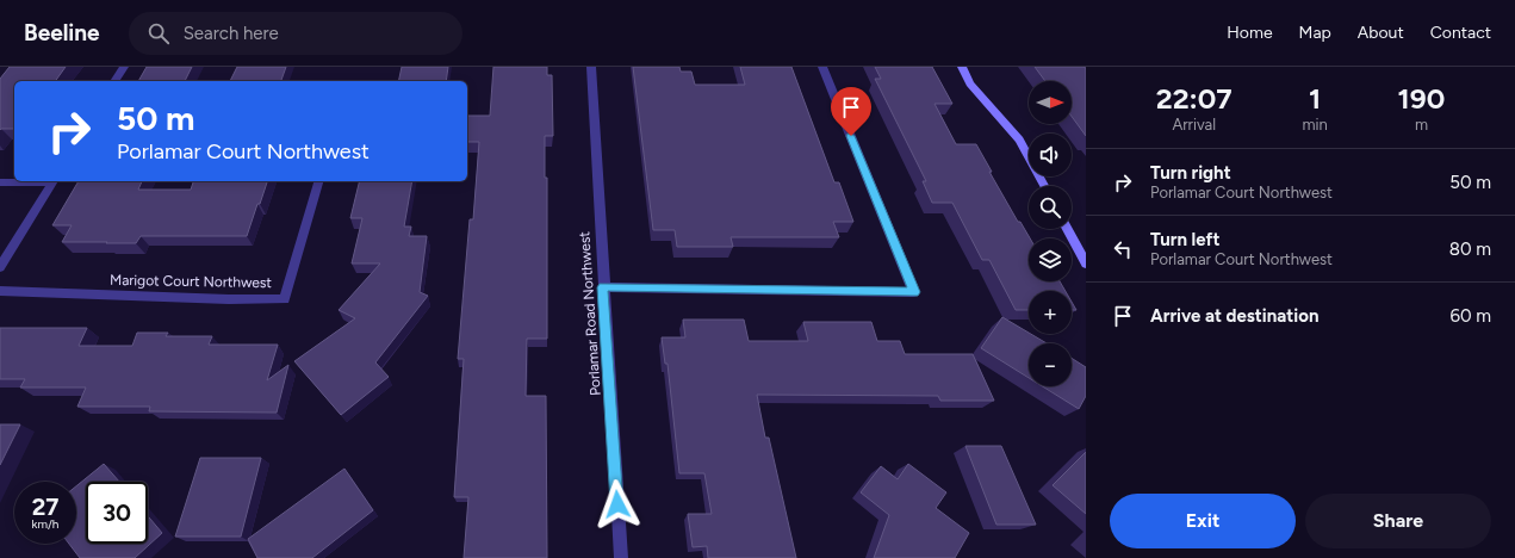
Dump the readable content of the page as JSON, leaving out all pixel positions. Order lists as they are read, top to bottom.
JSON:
{
  "streets": {
    "street": ["Marigot Court Northwest", "Porlamar Road Northwest"]
  },
  "north": "right",
  "page": {
    "header": "Beeline",
    "search": "Search here",
    "nav": [
      "Home",
      "Map",
      "About",
      "Contact"
    ],
    "eta": [
      "22:07",
      "Arrival",
      "1",
      "min",
      "190",
      "m"
    ],
    "map_buttons": ["+", "−"],
    "turn": ["50 m", "Porlamar Court Northwest"],
    "list": [
      {
        "name": "Turn right",
        "note": "Porlamar Court Northwest",
        "value": "50 m"
      },
      {
        "name": "Turn left",
        "note": "Porlamar Court Northwest",
        "value": "80 m"
      },
      {
        "name": "Arrive at destination",
        "value": "60 m"
      }
    ],
    "speed": "27 km/h",
    "limit": "30",
    "buttons": ["Exit", "Share"]
  }
}
